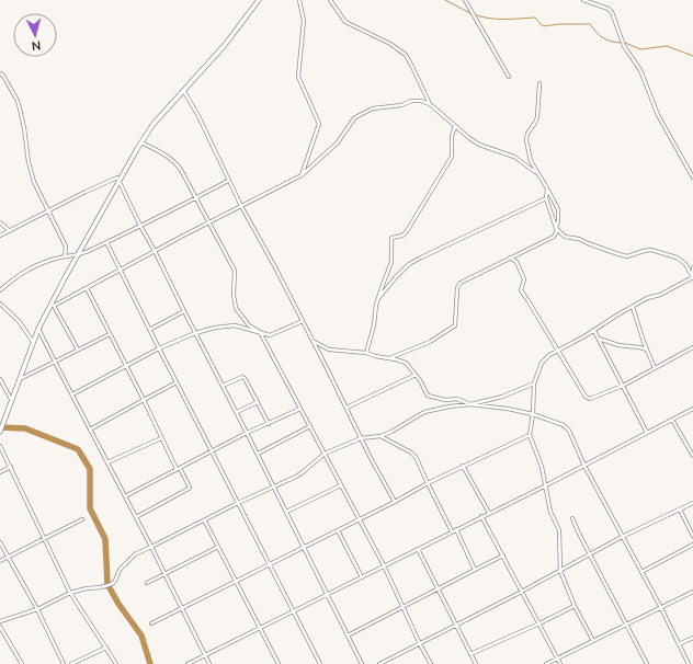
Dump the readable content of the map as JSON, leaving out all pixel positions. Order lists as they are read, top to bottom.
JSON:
{
  "north": "bottom"
}
